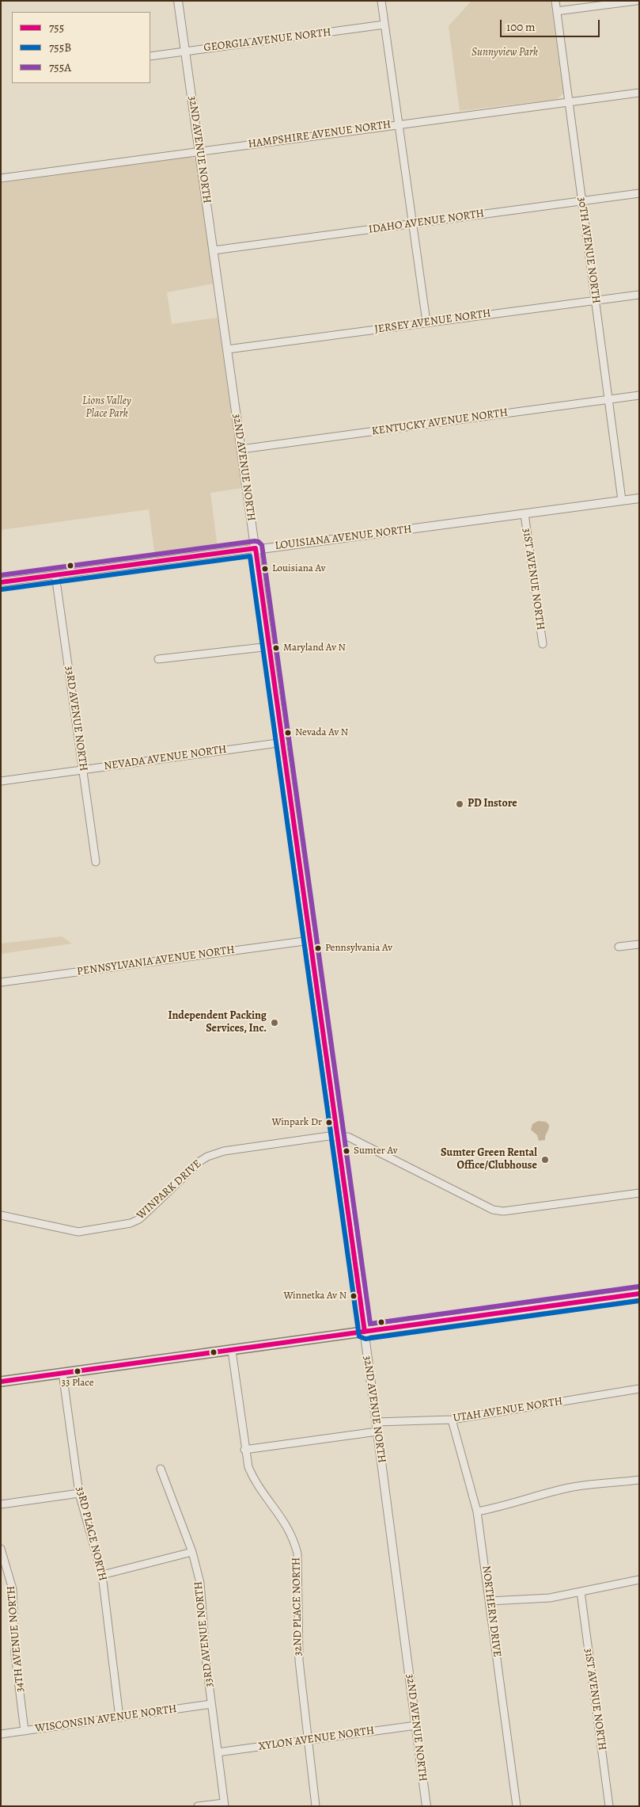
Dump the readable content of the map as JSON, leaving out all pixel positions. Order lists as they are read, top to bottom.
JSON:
{
  "streets": {
    "street": [
      "GEORGIA AVENUE NORTH",
      "HAMPSHIRE AVENUE NORTH",
      "32ND AVENUE NORTH",
      "IDAHO AVENUE NORTH",
      "30TH AVENUE NORTH",
      "JERSEY AVENUE NORTH",
      "KENTUCKY AVENUE NORTH",
      "LOUISIANA AVENUE NORTH",
      "31ST AVENUE NORTH",
      "33RD AVENUE NORTH",
      "NEVADA AVENUE NORTH",
      "PENNSYLVANIA AVENUE NORTH",
      "WINPARK DRIVE",
      "UTAH AVENUE NORTH",
      "33RD PLACE NORTH",
      "32ND PLACE NORTH",
      "NORTHERN DRIVE",
      "34TH AVENUE NORTH",
      "WISCONSIN AVENUE NORTH",
      "XYLON AVENUE NORTH"
    ]
  },
  "crossings": [
    ["GEORGIA AVENUE NORTH", "32ND AVENUE NORTH"],
    ["HAMPSHIRE AVENUE NORTH", "32ND AVENUE NORTH"],
    ["HAMPSHIRE AVENUE NORTH", "30TH AVENUE NORTH"],
    ["32ND AVENUE NORTH", "IDAHO AVENUE NORTH"],
    ["32ND AVENUE NORTH", "JERSEY AVENUE NORTH"],
    ["32ND AVENUE NORTH", "KENTUCKY AVENUE NORTH"],
    ["32ND AVENUE NORTH", "LOUISIANA AVENUE NORTH"],
    ["32ND AVENUE NORTH", "NEVADA AVENUE NORTH"],
    ["32ND AVENUE NORTH", "PENNSYLVANIA AVENUE NORTH"],
    ["32ND AVENUE NORTH", "WINPARK DRIVE"],
    ["32ND AVENUE NORTH", "UTAH AVENUE NORTH"],
    ["32ND AVENUE NORTH", "XYLON AVENUE NORTH"],
    ["IDAHO AVENUE NORTH", "30TH AVENUE NORTH"],
    ["30TH AVENUE NORTH", "JERSEY AVENUE NORTH"],
    ["30TH AVENUE NORTH", "KENTUCKY AVENUE NORTH"],
    ["30TH AVENUE NORTH", "LOUISIANA AVENUE NORTH"],
    ["LOUISIANA AVENUE NORTH", "31ST AVENUE NORTH"],
    ["LOUISIANA AVENUE NORTH", "33RD AVENUE NORTH"],
    ["33RD AVENUE NORTH", "NEVADA AVENUE NORTH"],
    ["33RD AVENUE NORTH", "WISCONSIN AVENUE NORTH"],
    ["33RD AVENUE NORTH", "XYLON AVENUE NORTH"],
    ["UTAH AVENUE NORTH", "NORTHERN DRIVE"],
    ["33RD PLACE NORTH", "WISCONSIN AVENUE NORTH"],
    ["32ND PLACE NORTH", "XYLON AVENUE NORTH"],
    ["34TH AVENUE NORTH", "WISCONSIN AVENUE NORTH"]
  ],
  "parks": ["Sunnyview Park", "Lions Valley Place Park"],
  "places": [
    "Louisiana Av",
    "Maryland Av N",
    "Nevada Av N",
    "PD Instore",
    "Pennsylvania Av",
    "Independent Packing Services, Inc.",
    "Winpark Dr",
    "Sumter Av",
    "Sumter Green Rental Office/Clubhouse",
    "Winnetka Av N",
    "33 Place"
  ],
  "lines": ["transit line 755A", "transit line 755", "transit line 755B"],
  "legend": ["755", "755B", "755A"],
  "scale_bar": "100 m"
}
